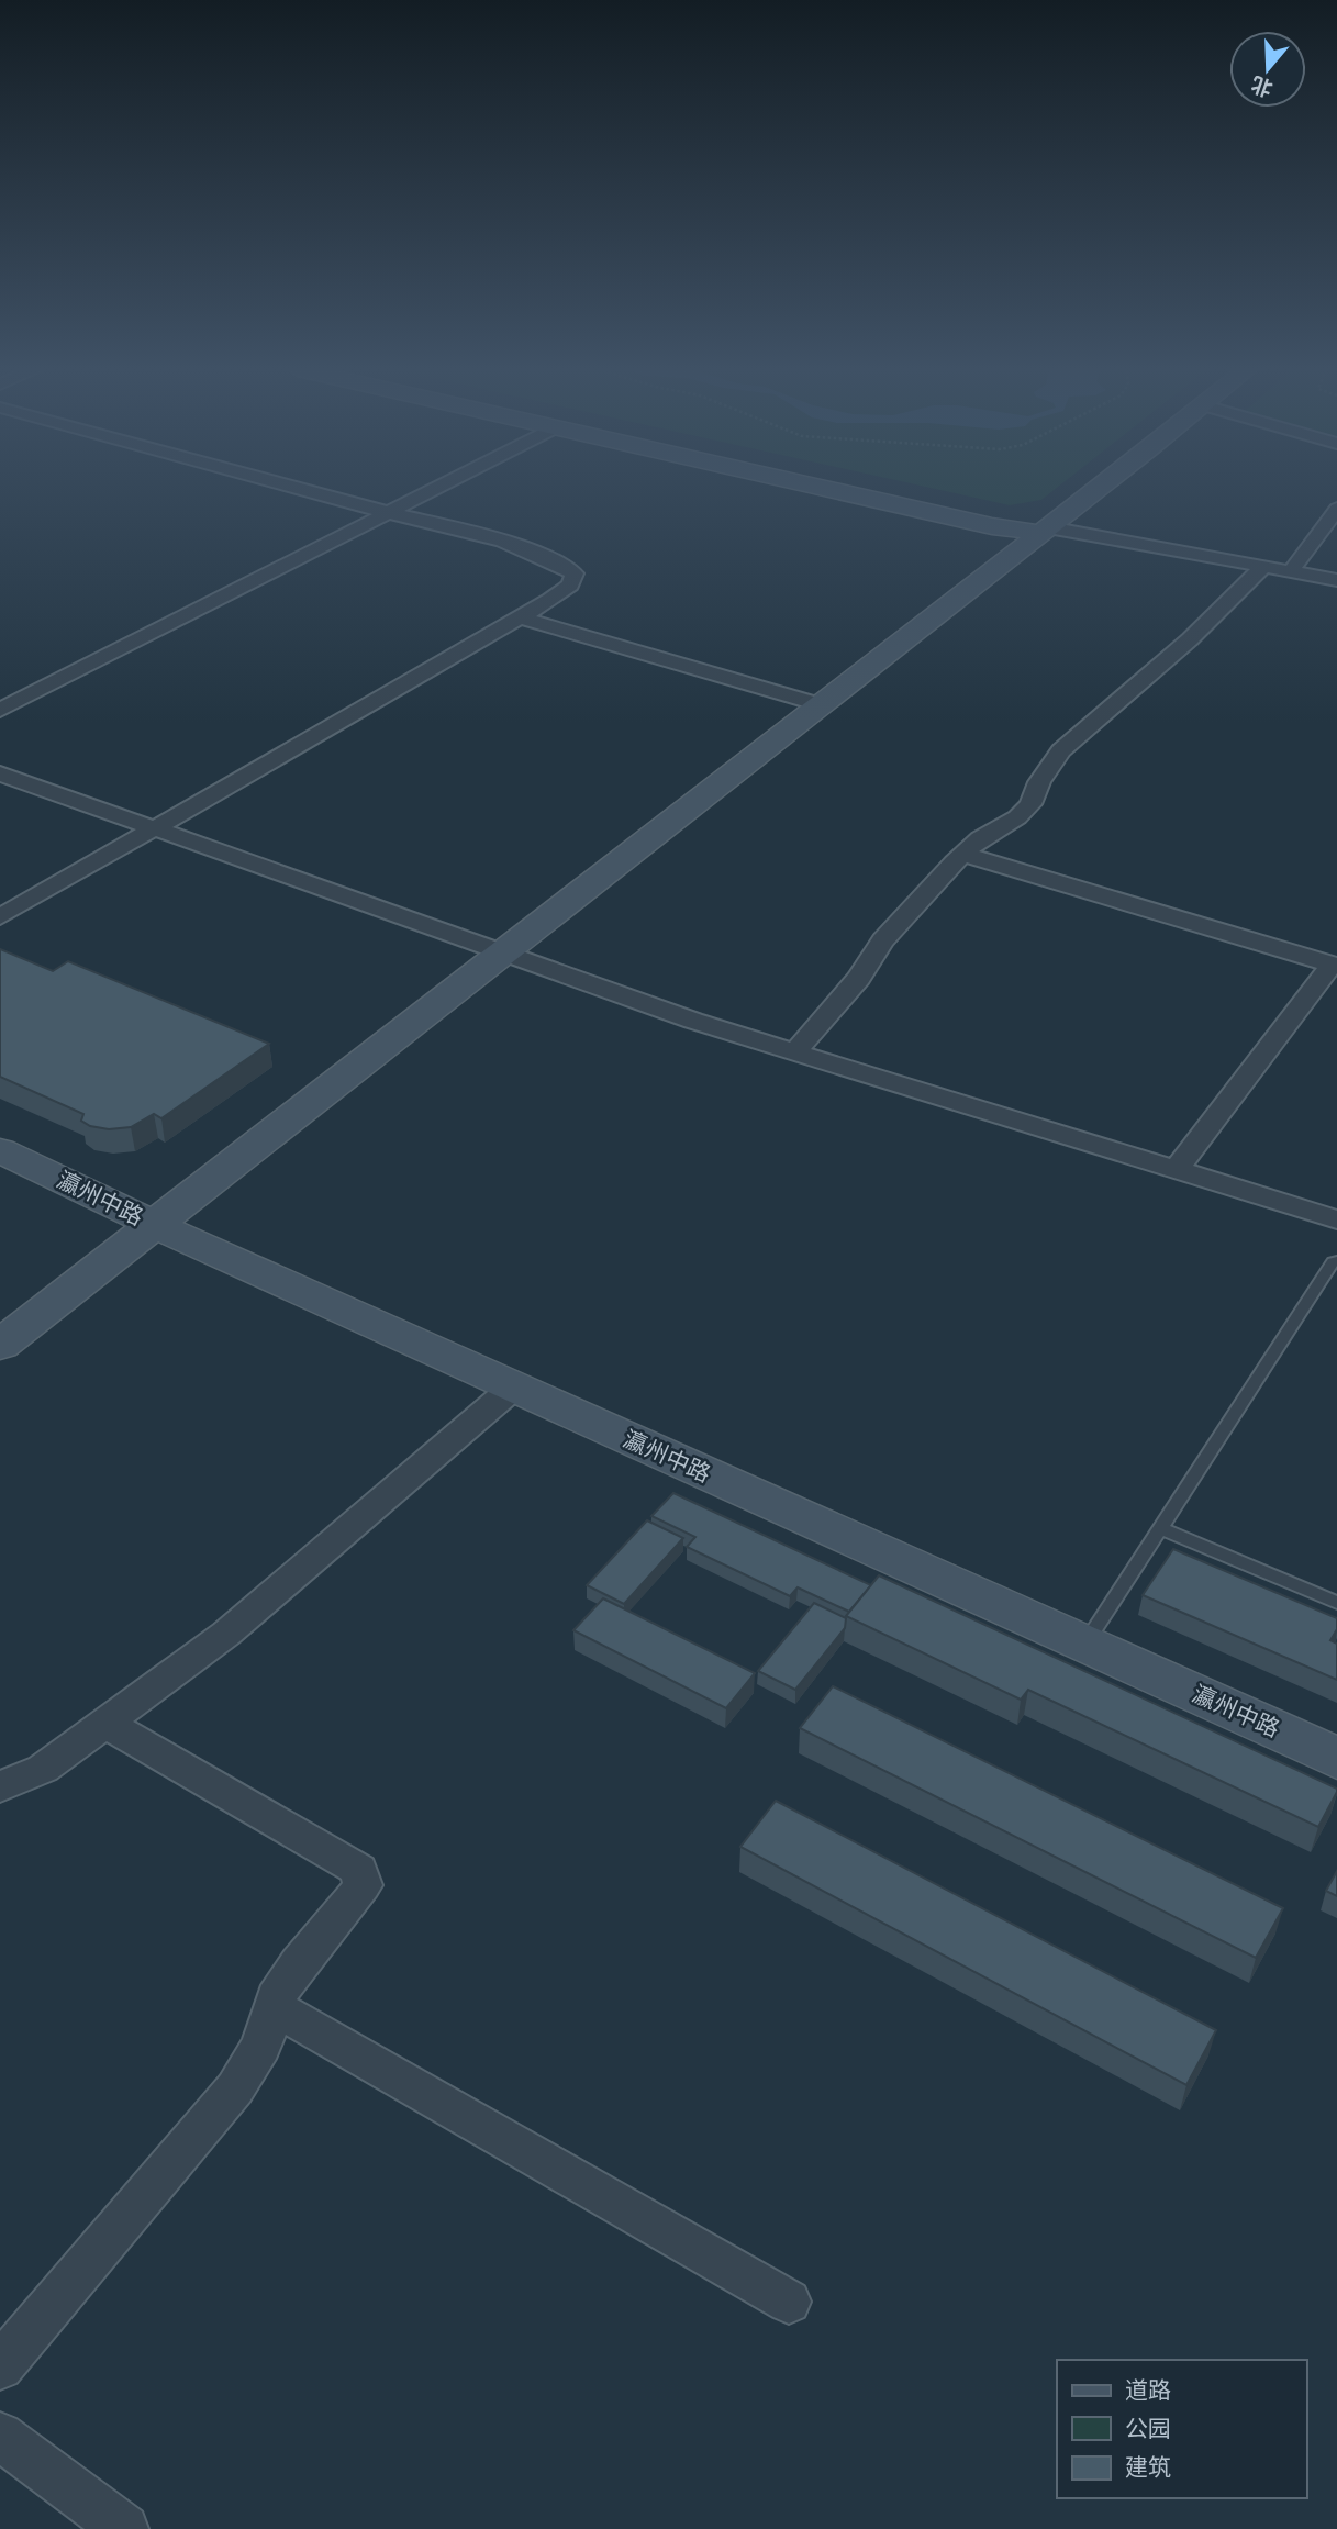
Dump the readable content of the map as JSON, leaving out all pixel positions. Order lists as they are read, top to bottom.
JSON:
{
  "streets": {
    "street": ["瀛州中路"]
  },
  "legend": ["道路", "公园", "建筑"],
  "north": "bottom"
}
